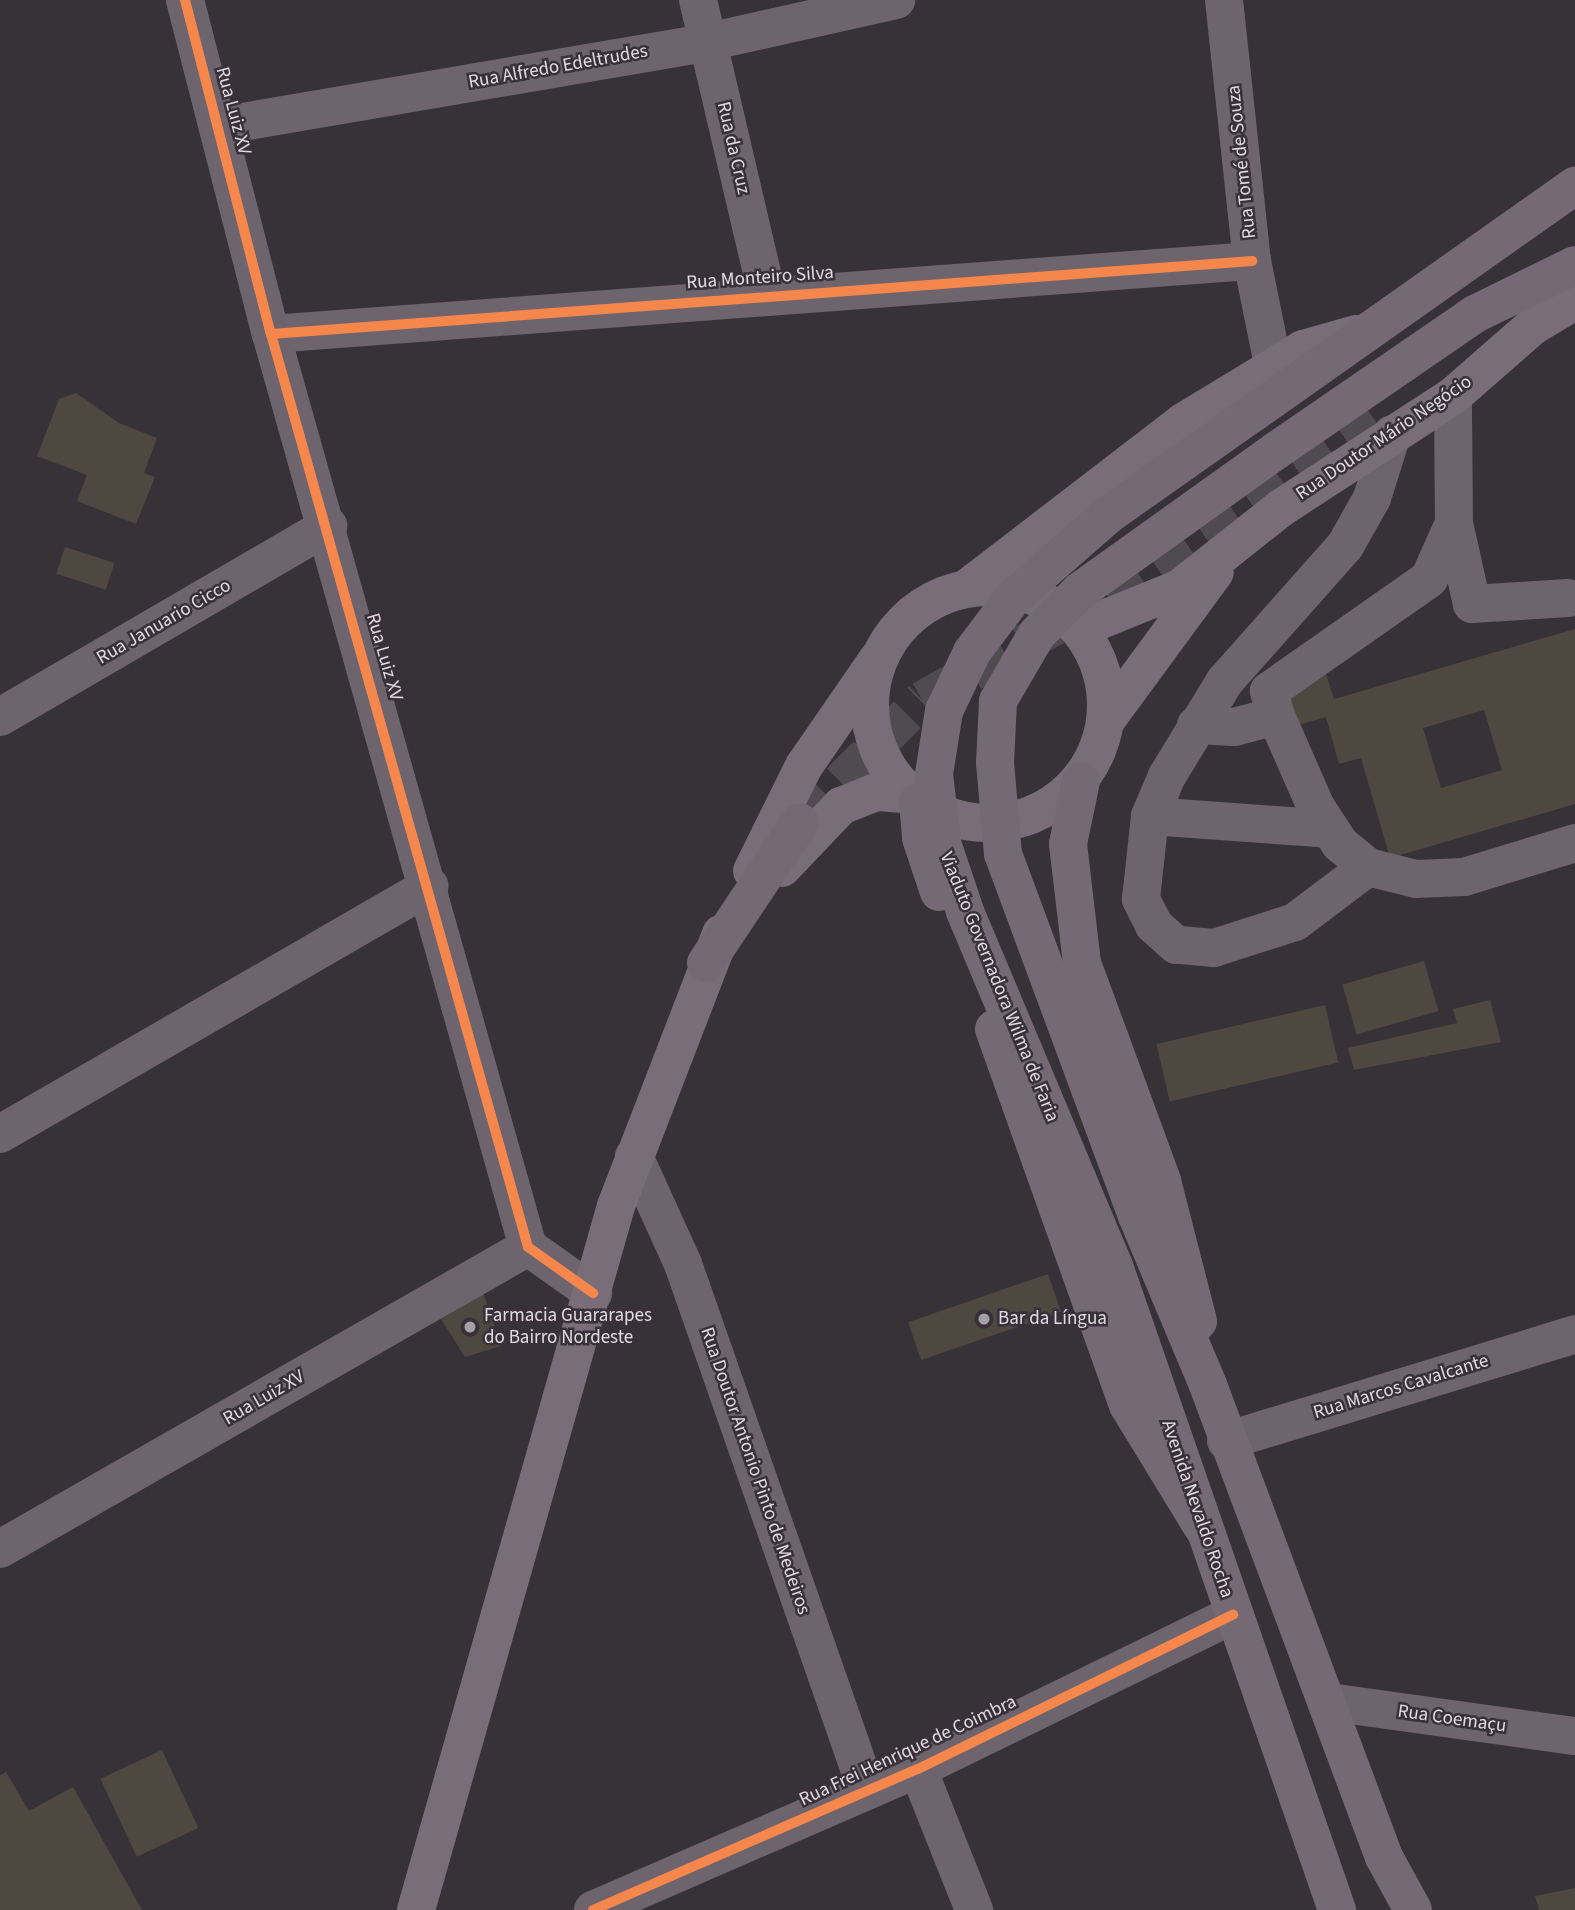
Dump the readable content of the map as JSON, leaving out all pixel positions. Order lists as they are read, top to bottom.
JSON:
{
  "streets": {
    "highway": ["Viaduto Governadora Wilma de Faria", "Avenida Nevaldo Rocha"],
    "main road": ["Rua Doutor Mário Negócio"],
    "street": [
      "Rua Alfredo Edeltrudes",
      "Rua Luiz XV",
      "Rua da Cruz",
      "Rua Tomé de Souza",
      "Rua Monteiro Silva",
      "Rua Januario Cicco",
      "Rua Marcos Cavalcante",
      "Rua Doutor Antonio Pinto de Medeiros",
      "Rua Coemaçu",
      "Rua Frei Henrique de Coimbra"
    ]
  },
  "crossings": [
    ["Rua Alfredo Edeltrudes", "Rua Luiz XV"],
    ["Rua Alfredo Edeltrudes", "Rua da Cruz"],
    ["Rua Luiz XV", "Rua Monteiro Silva"],
    ["Rua Luiz XV", "Rua Januario Cicco"],
    ["Rua da Cruz", "Rua Monteiro Silva"],
    ["Rua Tomé de Souza", "Rua Monteiro Silva"],
    ["Viaduto Governadora Wilma de Faria", "Avenida Nevaldo Rocha"],
    ["Rua Doutor Antonio Pinto de Medeiros", "Rua Frei Henrique de Coimbra"],
    ["Avenida Nevaldo Rocha", "Rua Frei Henrique de Coimbra"]
  ],
  "places": ["Bar da Língua", "Farmacia Guararapes do Bairro Nordeste"]
}
